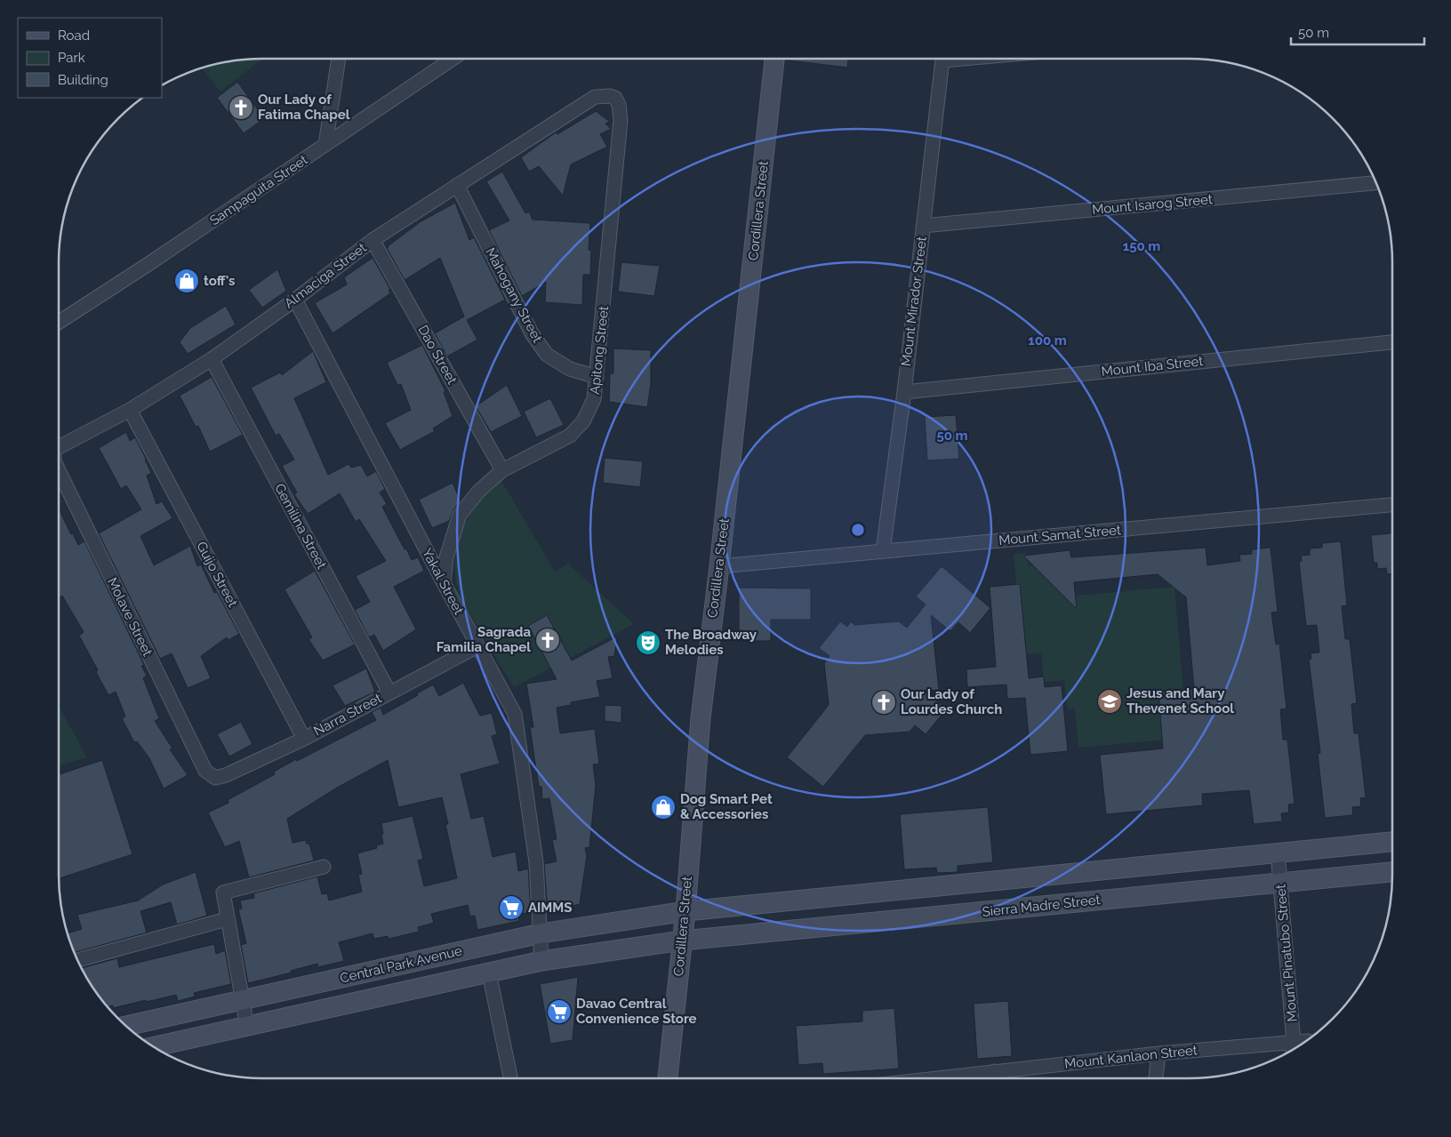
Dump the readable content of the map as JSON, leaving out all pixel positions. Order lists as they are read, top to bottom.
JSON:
{
  "streets": {
    "street": [
      "Sampaguita Street",
      "Mount Isarog Street",
      "Cordillera Street",
      "Almaciga Street",
      "Mahogany Street",
      "Mount Mirador Street",
      "Apitong Street",
      "Dao Street",
      "Mount Iba Street",
      "Gemilina Street",
      "Mount Samat Street",
      "Guijo Street",
      "Yakal Street",
      "Molave Street",
      "Narra Street",
      "Sierra Madre Street",
      "Mount Pinatubo Street",
      "Central Park Avenue",
      "Mount Kanlaon Street"
    ]
  },
  "crossings": [
    ["Mount Isarog Street", "Mount Mirador Street"],
    ["Cordillera Street", "Mount Samat Street"],
    ["Cordillera Street", "Sierra Madre Street"],
    ["Cordillera Street", "Central Park Avenue"],
    ["Almaciga Street", "Mahogany Street"],
    ["Almaciga Street", "Apitong Street"],
    ["Almaciga Street", "Dao Street"],
    ["Almaciga Street", "Gemilina Street"],
    ["Almaciga Street", "Guijo Street"],
    ["Almaciga Street", "Yakal Street"],
    ["Mahogany Street", "Apitong Street"],
    ["Mount Mirador Street", "Mount Iba Street"],
    ["Mount Mirador Street", "Mount Samat Street"],
    ["Apitong Street", "Dao Street"],
    ["Apitong Street", "Yakal Street"],
    ["Gemilina Street", "Narra Street"],
    ["Guijo Street", "Narra Street"],
    ["Yakal Street", "Narra Street"],
    ["Yakal Street", "Central Park Avenue"],
    ["Molave Street", "Narra Street"],
    ["Sierra Madre Street", "Mount Pinatubo Street"],
    ["Sierra Madre Street", "Central Park Avenue"],
    ["Mount Pinatubo Street", "Mount Kanlaon Street"]
  ],
  "places": {
    "church": ["Our Lady of Fatima Chapel", "Sagrada Familia Chapel", "Our Lady of Lourdes Church"],
    "shop": ["toff's", "Dog Smart Pet & Accessories"],
    "theatre": ["The Broadway Melodies"],
    "school or university": ["Jesus and Mary Thevenet School"],
    "supermarket": ["AIMMS", "Davao Central Convenience Store"]
  },
  "legend": ["Road", "Park", "Building"],
  "scale_bar": "50 m",
  "rings": ["150 m", "100 m", "50 m"]
}
